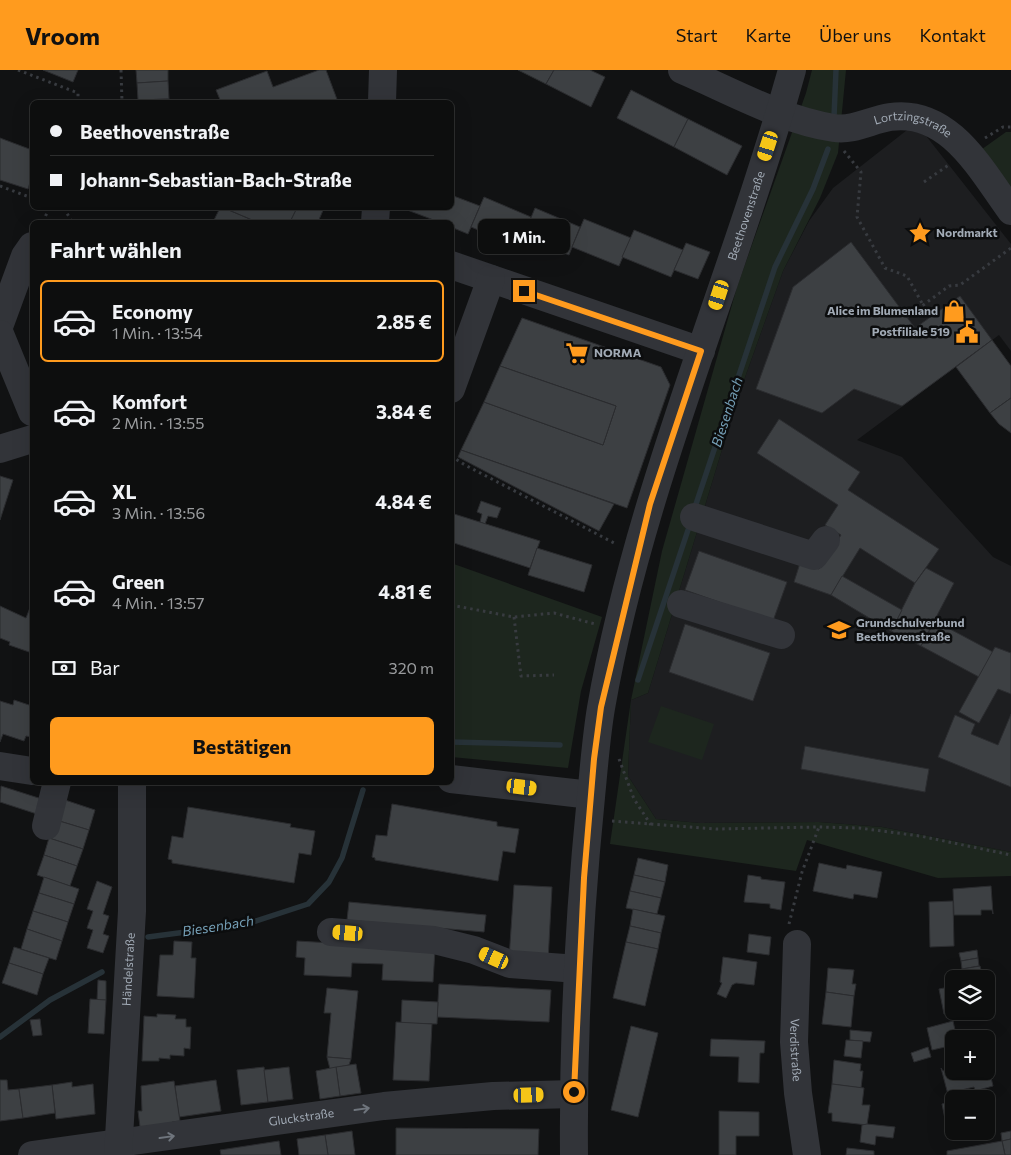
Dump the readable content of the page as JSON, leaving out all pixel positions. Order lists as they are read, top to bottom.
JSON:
{
  "streets": {
    "street": [
      "Lortzingstraße",
      "Beethovenstraße",
      "Händelstraße",
      "Verdistraße",
      "Gluckstraße"
    ]
  },
  "crossings": [
    ["Lortzingstraße", "Beethovenstraße"],
    ["Beethovenstraße", "Gluckstraße"],
    ["Händelstraße", "Gluckstraße"]
  ],
  "water": ["Biesenbach"],
  "places": {
    "place": ["Nordmarkt"],
    "shop": ["Alice im Blumenland"],
    "public building": ["Postfiliale 519"],
    "supermarket": ["NORMA"],
    "school or university": ["Grundschulverbund Beethovenstraße"]
  },
  "page": {
    "header": "Vroom",
    "nav": [
      "Start",
      "Karte",
      "Über uns",
      "Kontakt"
    ],
    "banner": ["Beethovenstraße", "Johann-Sebastian-Bach-Straße"],
    "bubble": "1 Min.",
    "heading": "Fahrt wählen",
    "list": [
      {
        "name": "Economy",
        "note": "1 Min. · 13:54",
        "value": "2.85 €"
      },
      {
        "name": "Komfort",
        "note": "2 Min. · 13:55",
        "value": "3.84 €"
      },
      {
        "name": "XL",
        "note": "3 Min. · 13:56",
        "value": "4.84 €"
      },
      {
        "name": "Green",
        "note": "4 Min. · 13:57",
        "value": "4.81 €"
      }
    ],
    "pay": ["Bar", "320 m"],
    "buttons": "Bestätigen",
    "map_buttons": ["+", "−"]
  }
}
